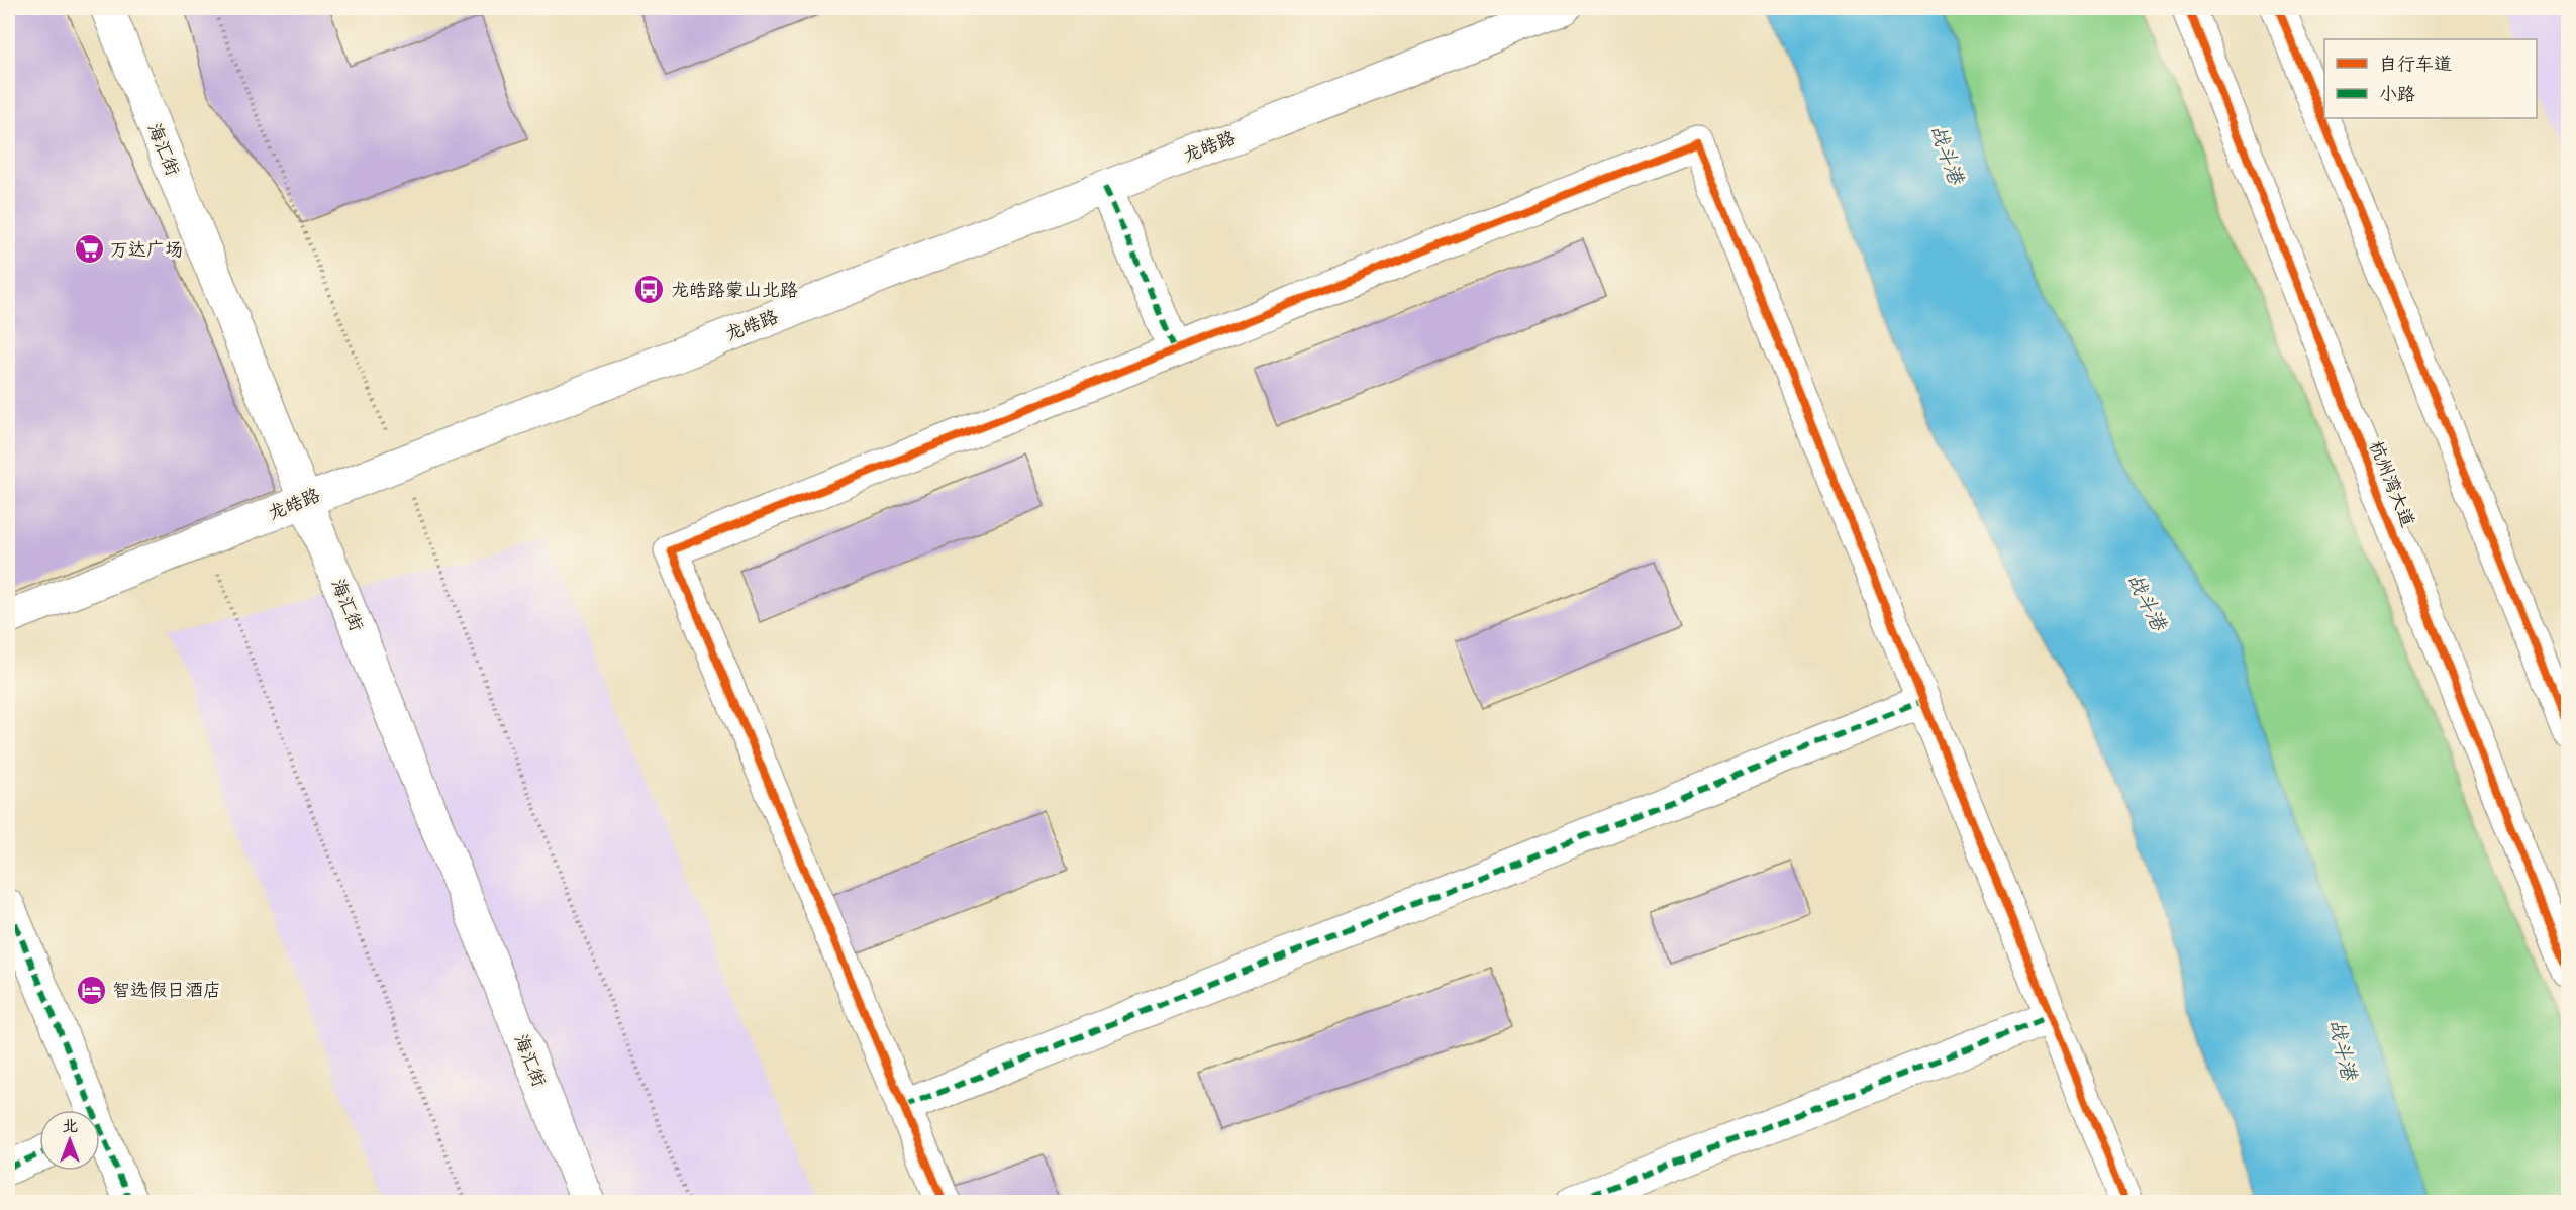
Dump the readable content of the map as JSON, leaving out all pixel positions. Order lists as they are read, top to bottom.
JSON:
{
  "streets": {
    "street": ["龙皓路", "海汇街", "杭州湾大道"]
  },
  "crossings": [
    ["龙皓路", "海汇街"]
  ],
  "water": ["战斗港"],
  "places": {
    "supermarket": ["万达广场"],
    "bus stop": ["龙皓路蒙山北路"],
    "hotel": ["智选假日酒店"]
  },
  "legend": ["自行车道", "小路"],
  "north": "top"
}
